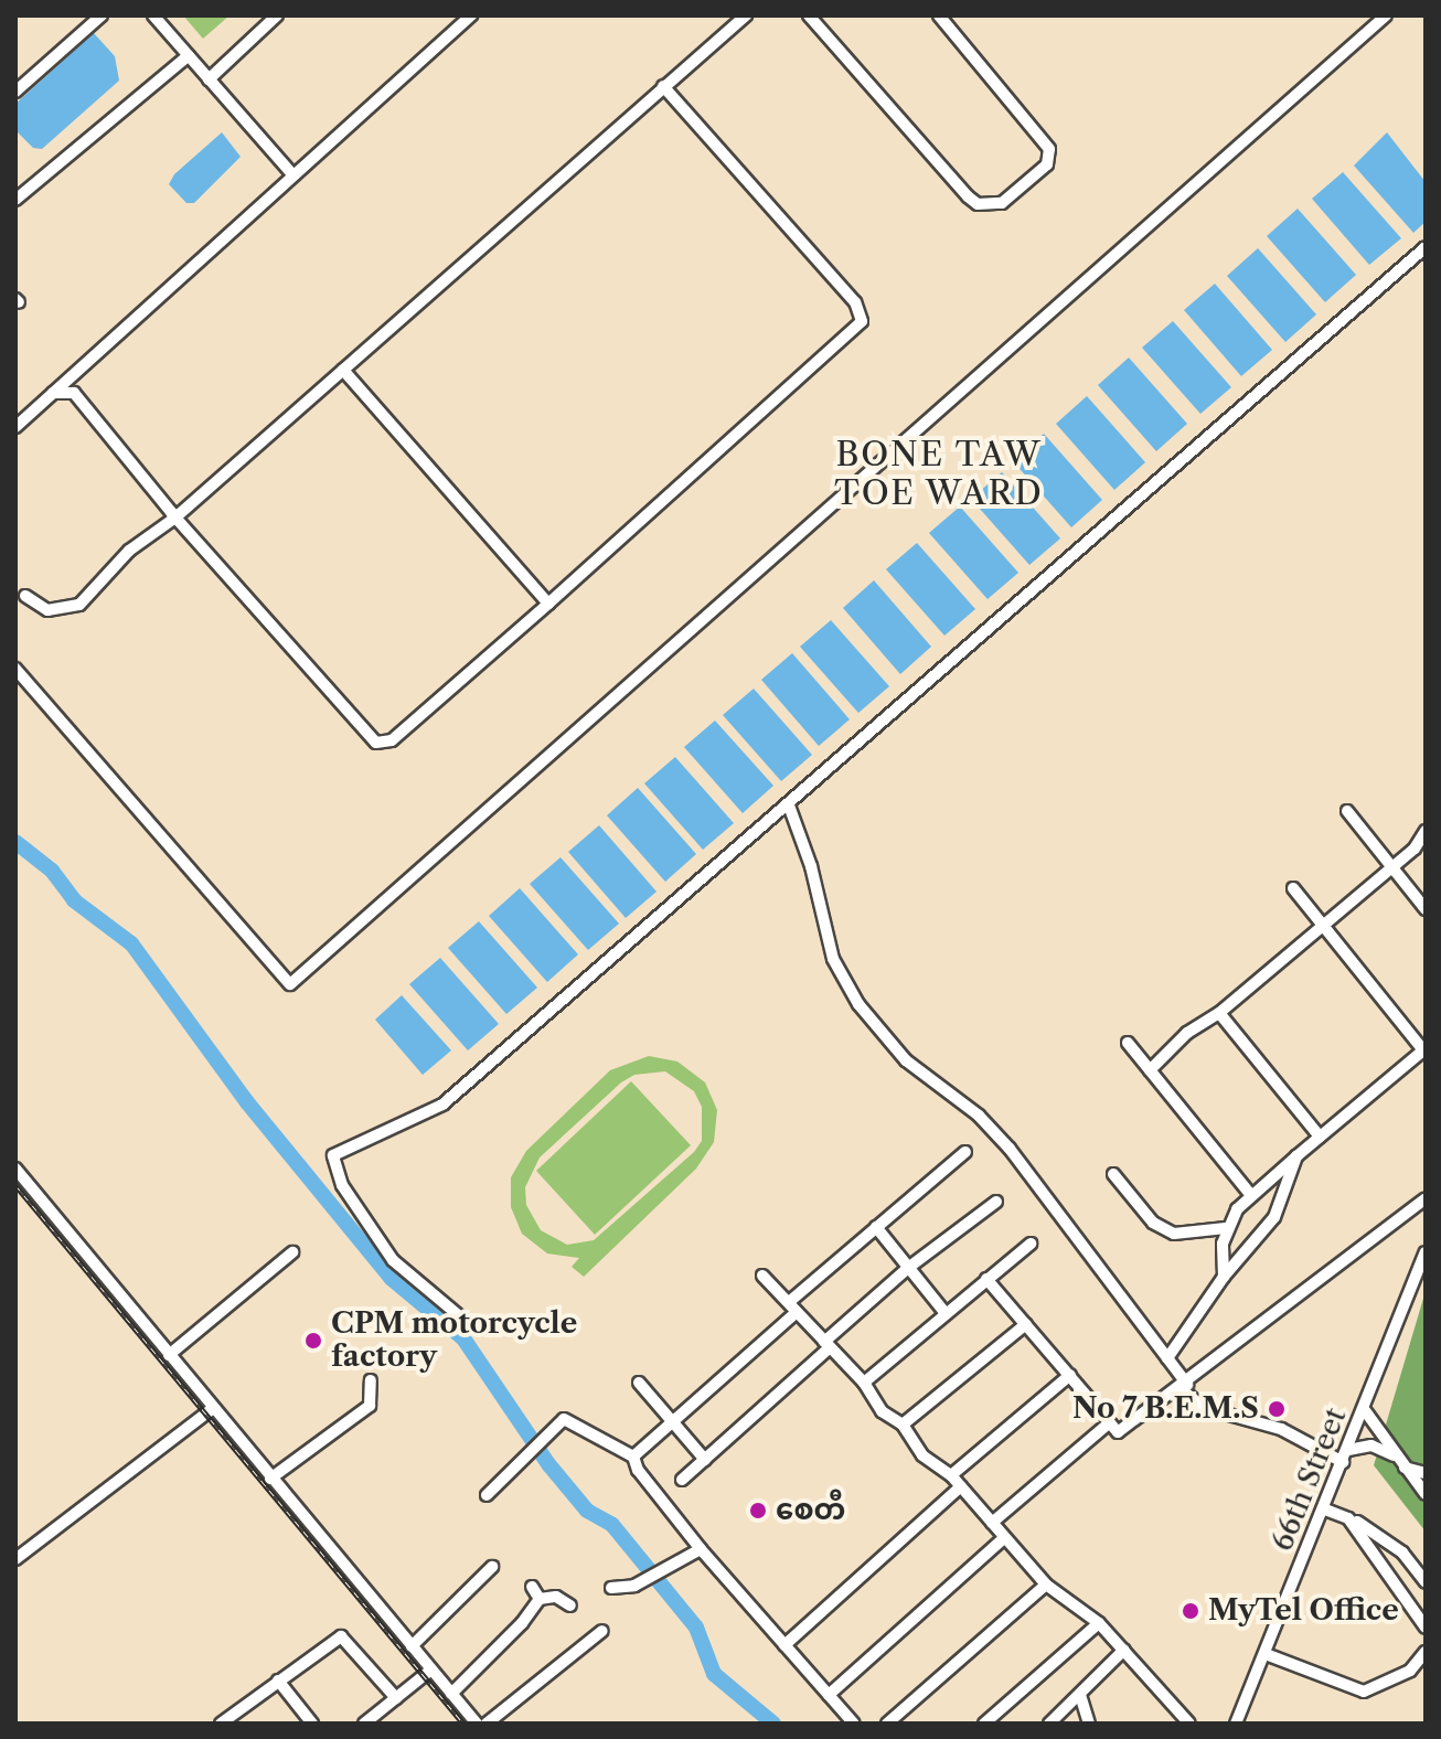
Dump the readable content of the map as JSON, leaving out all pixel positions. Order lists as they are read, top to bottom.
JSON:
{
  "streets": {
    "street": ["66th Street"]
  },
  "districts": ["BONE TAW TOE WARD"],
  "places": [
    "CPM motorcycle factory",
    "No 7 B.E.M.S",
    "စေတီ",
    "MyTel Office"
  ]
}
